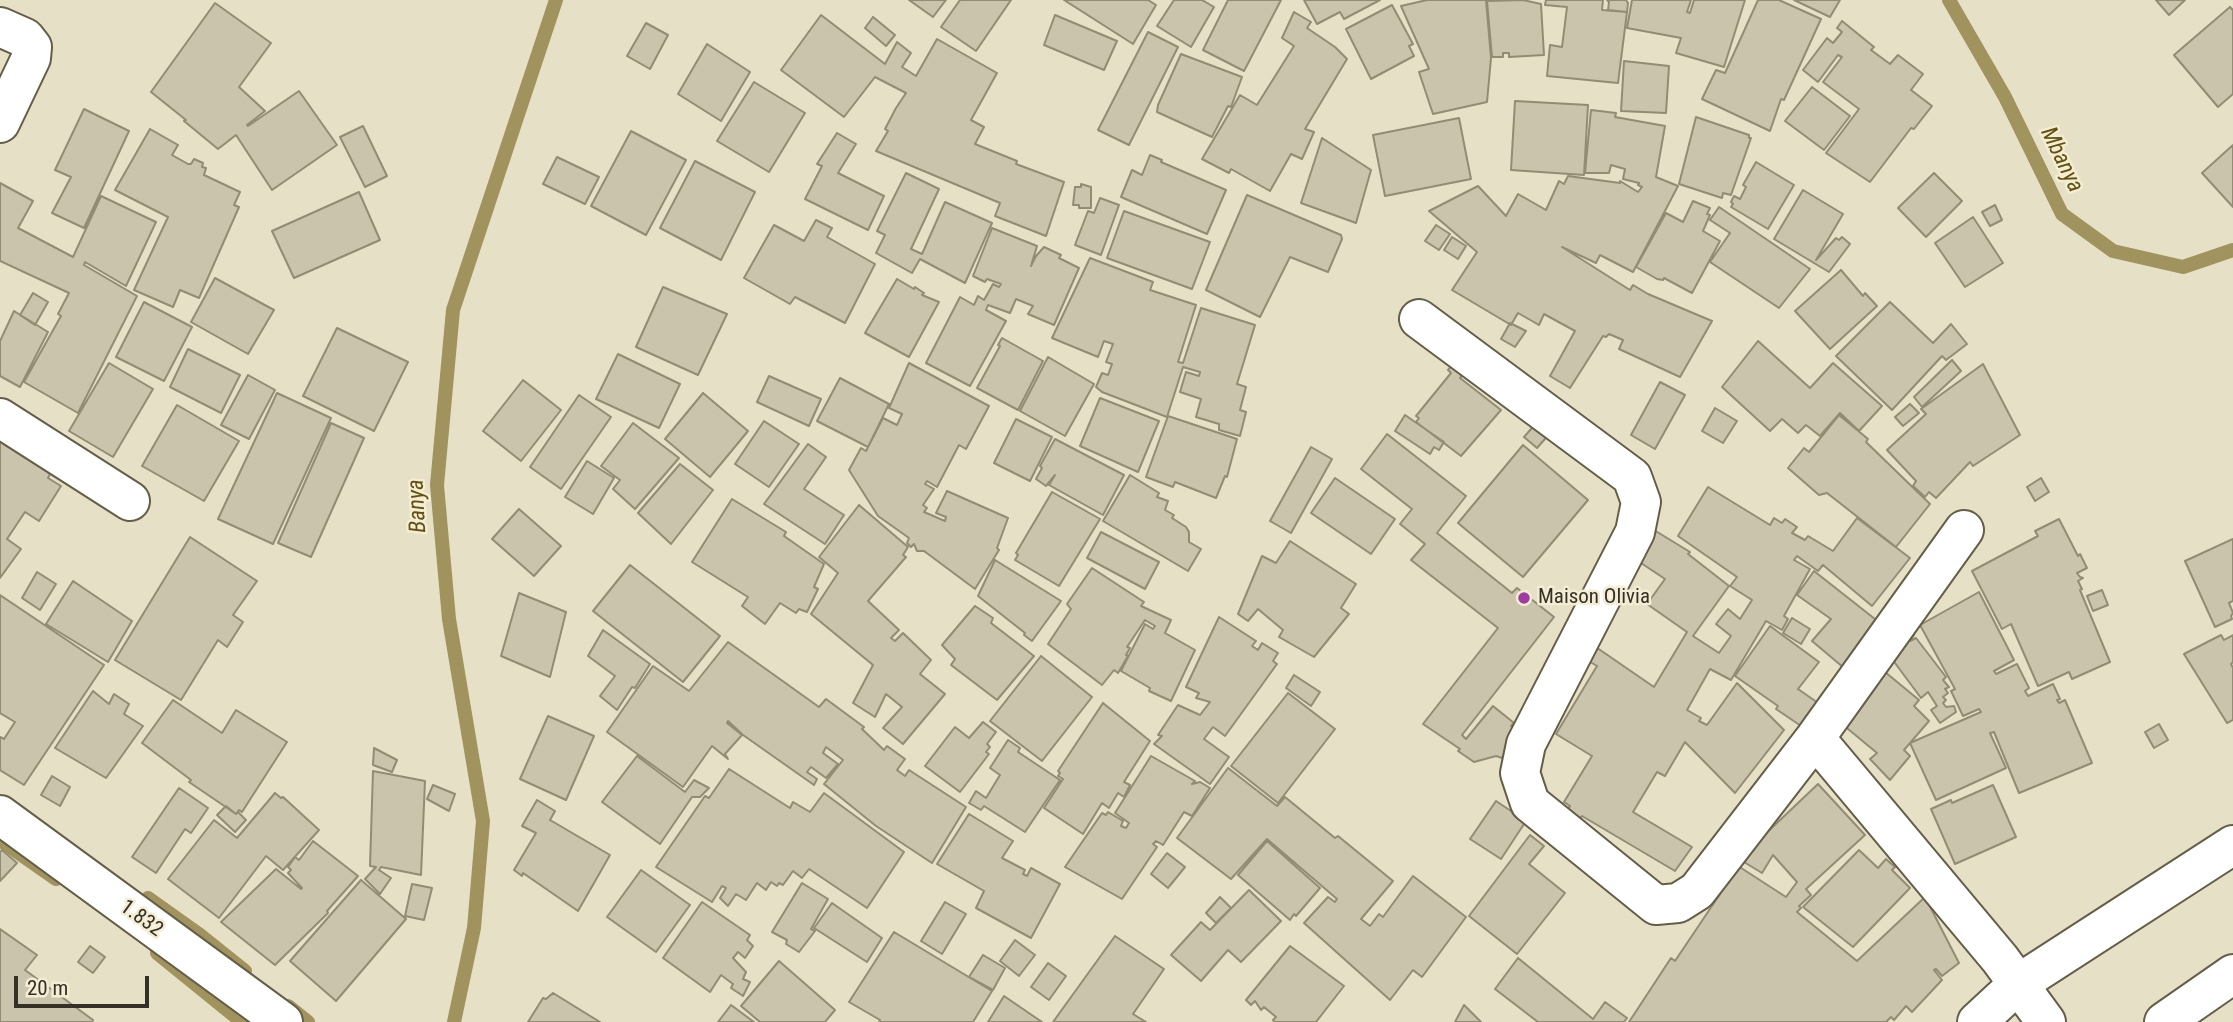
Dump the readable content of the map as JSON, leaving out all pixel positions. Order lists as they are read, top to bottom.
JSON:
{
  "streets": {
    "street": ["1.832"]
  },
  "water": ["Mbanya", "Banya"],
  "places": ["Maison Olivia"],
  "scale_bar": "20 m"
}
